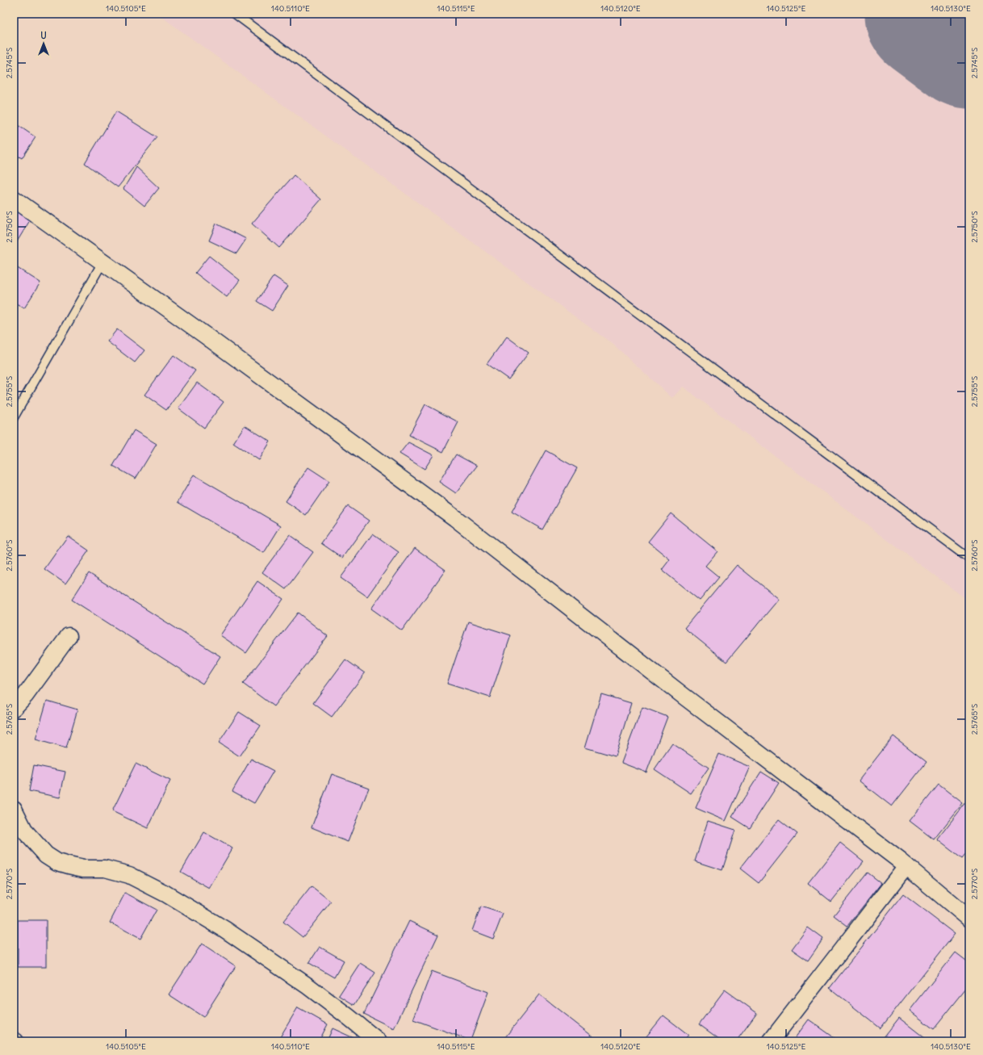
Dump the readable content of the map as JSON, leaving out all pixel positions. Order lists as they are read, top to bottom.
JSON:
{
  "north": "top",
  "coordinates": [
    "140.5105°E",
    "140.5110°E",
    "140.5115°E",
    "140.5120°E",
    "140.5125°E",
    "140.5130°E",
    "2.5745°S",
    "2.5750°S",
    "2.5755°S",
    "2.5760°S",
    "2.5765°S",
    "2.5770°S"
  ]
}
